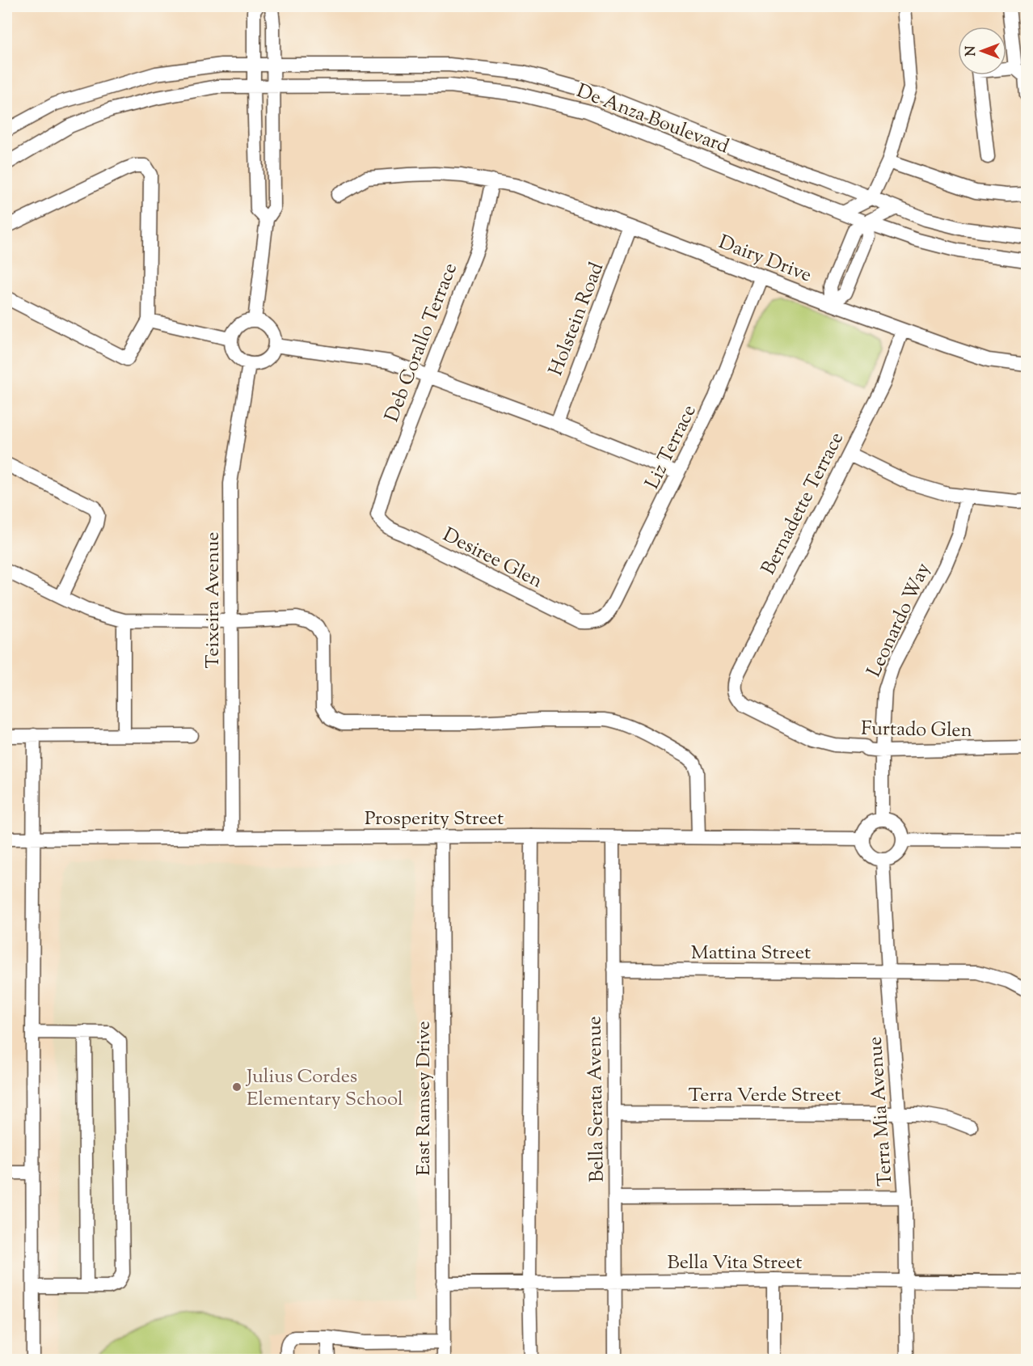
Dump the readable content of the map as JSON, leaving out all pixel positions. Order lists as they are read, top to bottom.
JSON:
{
  "streets": {
    "street": [
      "De Anza Boulevard",
      "Dairy Drive",
      "Holstein Road",
      "Deb Corallo Terrace",
      "Liz Terrace",
      "Bernadette Terrace",
      "Desiree Glen",
      "Teixeira Avenue",
      "Leonardo Way",
      "Furtado Glen",
      "Prosperity Street",
      "Mattina Street",
      "Terra Verde Street",
      "East Ramsey Drive",
      "Bella Serata Avenue",
      "Terra Mia Avenue",
      "Bella Vita Street"
    ]
  },
  "crossings": [
    ["Dairy Drive", "Holstein Road"],
    ["Dairy Drive", "Deb Corallo Terrace"],
    ["Dairy Drive", "Liz Terrace"],
    ["Dairy Drive", "Bernadette Terrace"],
    ["Deb Corallo Terrace", "Desiree Glen"],
    ["Liz Terrace", "Desiree Glen"],
    ["Bernadette Terrace", "Furtado Glen"],
    ["Teixeira Avenue", "Prosperity Street"],
    ["Leonardo Way", "Furtado Glen"],
    ["Leonardo Way", "Prosperity Street"],
    ["Leonardo Way", "Terra Mia Avenue"],
    ["Prosperity Street", "East Ramsey Drive"],
    ["Prosperity Street", "Bella Serata Avenue"],
    ["Prosperity Street", "Terra Mia Avenue"],
    ["Mattina Street", "Bella Serata Avenue"],
    ["Mattina Street", "Terra Mia Avenue"],
    ["Terra Verde Street", "Bella Serata Avenue"],
    ["Terra Verde Street", "Terra Mia Avenue"],
    ["East Ramsey Drive", "Bella Vita Street"],
    ["Bella Serata Avenue", "Bella Vita Street"],
    ["Terra Mia Avenue", "Bella Vita Street"]
  ],
  "places": ["Julius Cordes Elementary School"],
  "north": "left"
}
